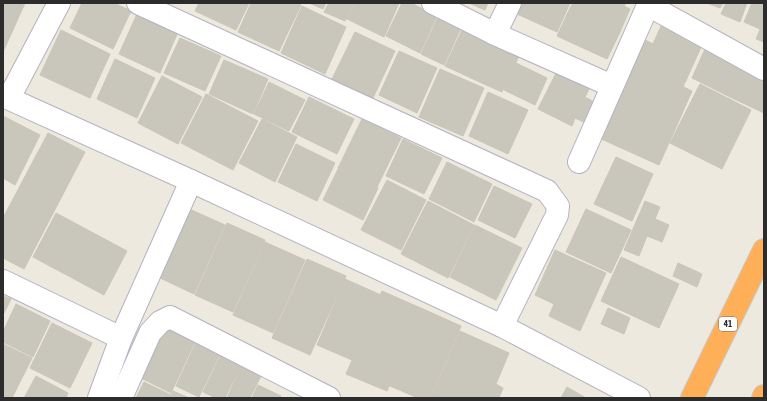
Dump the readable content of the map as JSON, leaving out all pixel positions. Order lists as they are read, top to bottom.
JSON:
{
  "streets": {
    "highway": ["41"]
  }
}
